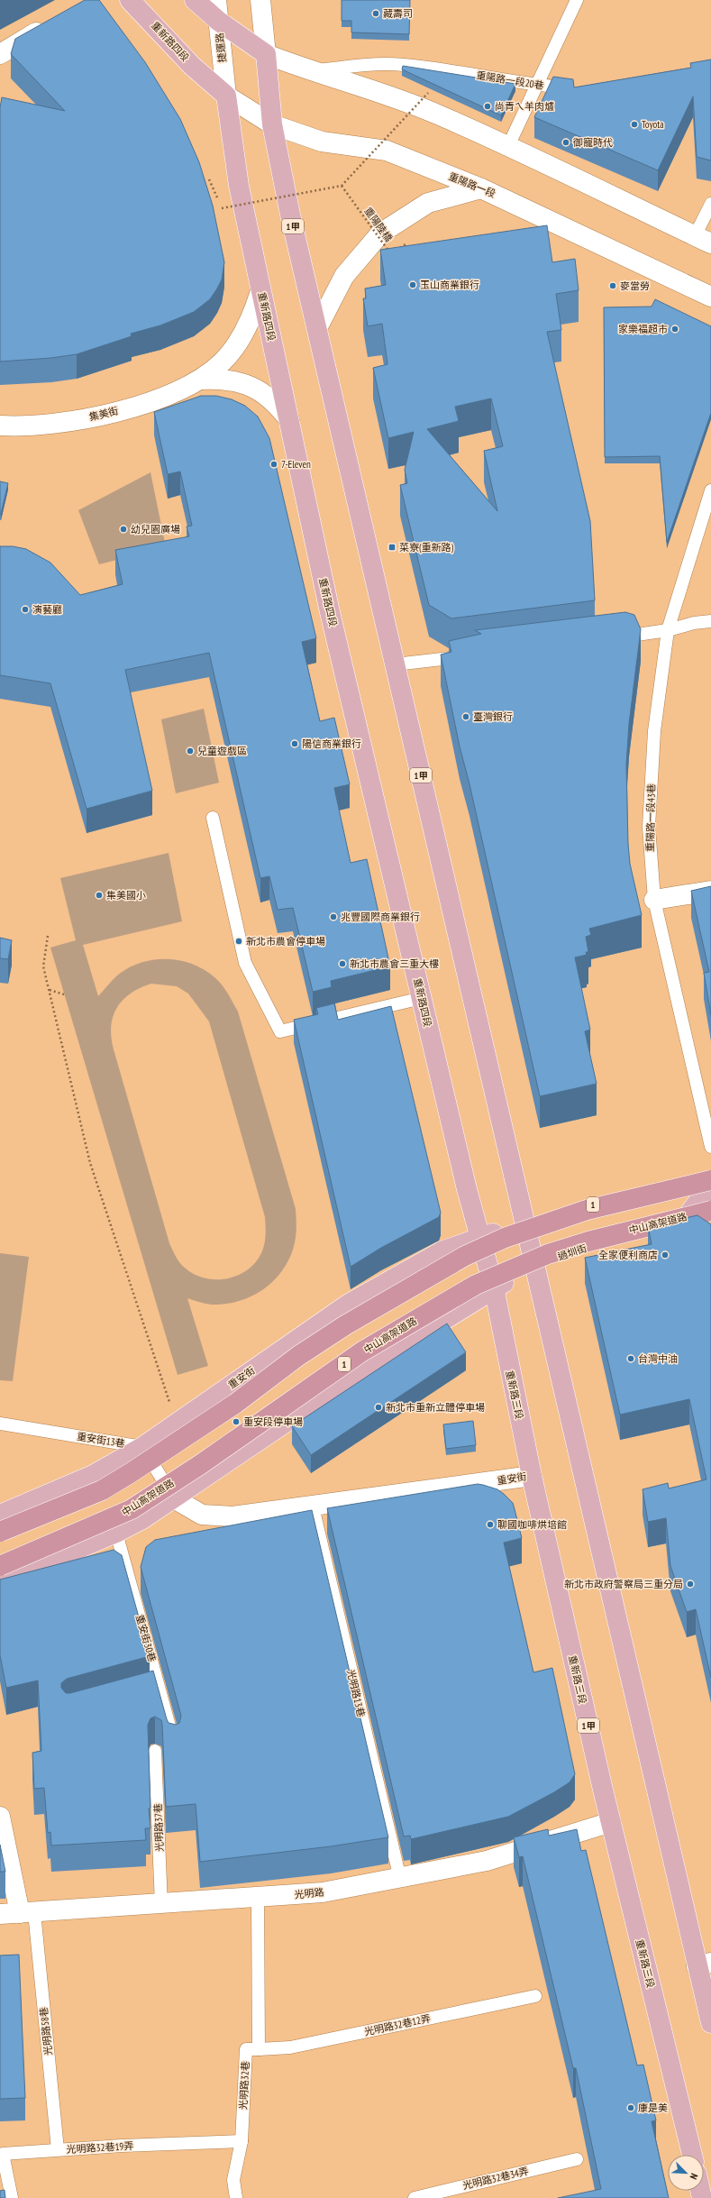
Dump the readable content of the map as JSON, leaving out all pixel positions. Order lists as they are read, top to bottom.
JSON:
{
  "streets": {
    "highway": ["1", "中山高架道路"],
    "main road": [
      "重新路四段",
      "1甲",
      "過圳街",
      "重安街",
      "重新路三段"
    ],
    "street": [
      "捷運路",
      "重陽路一段",
      "集美街",
      "光明路"
    ],
    "lane": [
      "重陽路一段20巷",
      "重陽路一段43巷",
      "重安街13巷",
      "重安街30巷",
      "光明路13巷",
      "光明路37巷",
      "光明路32巷12弄",
      "光明路58巷",
      "光明路32巷",
      "光明路32巷19弄",
      "光明路32巷34弄"
    ],
    "path": ["重陽陸橋"]
  },
  "crossings": [
    ["重新路四段", "捷運路"],
    ["重新路四段", "重陽路一段"],
    ["重新路四段", "集美街"],
    ["重新路四段", "1"],
    ["重新路四段", "重安街"],
    ["重新路四段", "重新路三段"],
    ["捷運路", "重陽路一段"],
    ["重陽路一段", "1甲"],
    ["1甲", "1"],
    ["1甲", "過圳街"],
    ["1", "中山高架道路"],
    ["1", "過圳街"],
    ["1", "重安街"],
    ["1", "重新路三段"],
    ["1", "重安街30巷"],
    ["中山高架道路", "過圳街"],
    ["過圳街", "重新路三段"],
    ["重安街", "重新路三段"],
    ["重安街", "重安街13巷"],
    ["重安街", "光明路13巷"],
    ["重新路三段", "光明路"],
    ["光明路13巷", "光明路"],
    ["光明路37巷", "光明路"],
    ["光明路", "光明路58巷"],
    ["光明路", "光明路32巷"],
    ["光明路32巷12弄", "光明路32巷"],
    ["光明路58巷", "光明路32巷19弄"],
    ["光明路32巷", "光明路32巷19弄"]
  ],
  "places": {
    "other": [
      "藏壽司",
      "尚青ㄟ羊肉爐",
      "Toyota",
      "御寵時代",
      "玉山商業銀行",
      "麥當勞",
      "家樂福超市",
      "7-Eleven",
      "幼兒園廣場",
      "演藝廳",
      "臺灣銀行",
      "陽信商業銀行",
      "兒童遊戲區",
      "集美國小",
      "兆豐國際商業銀行",
      "新北市農會停車場",
      "新北市農會三重大樓",
      "全家便利商店",
      "台灣中油",
      "新北市重新立體停車場",
      "重安段停車場",
      "聊國咖啡烘培館",
      "新北市政府警察局三重分局",
      "康是美"
    ],
    "transit": ["菜寮(重新路)"]
  },
  "north": "bottom right"
}
